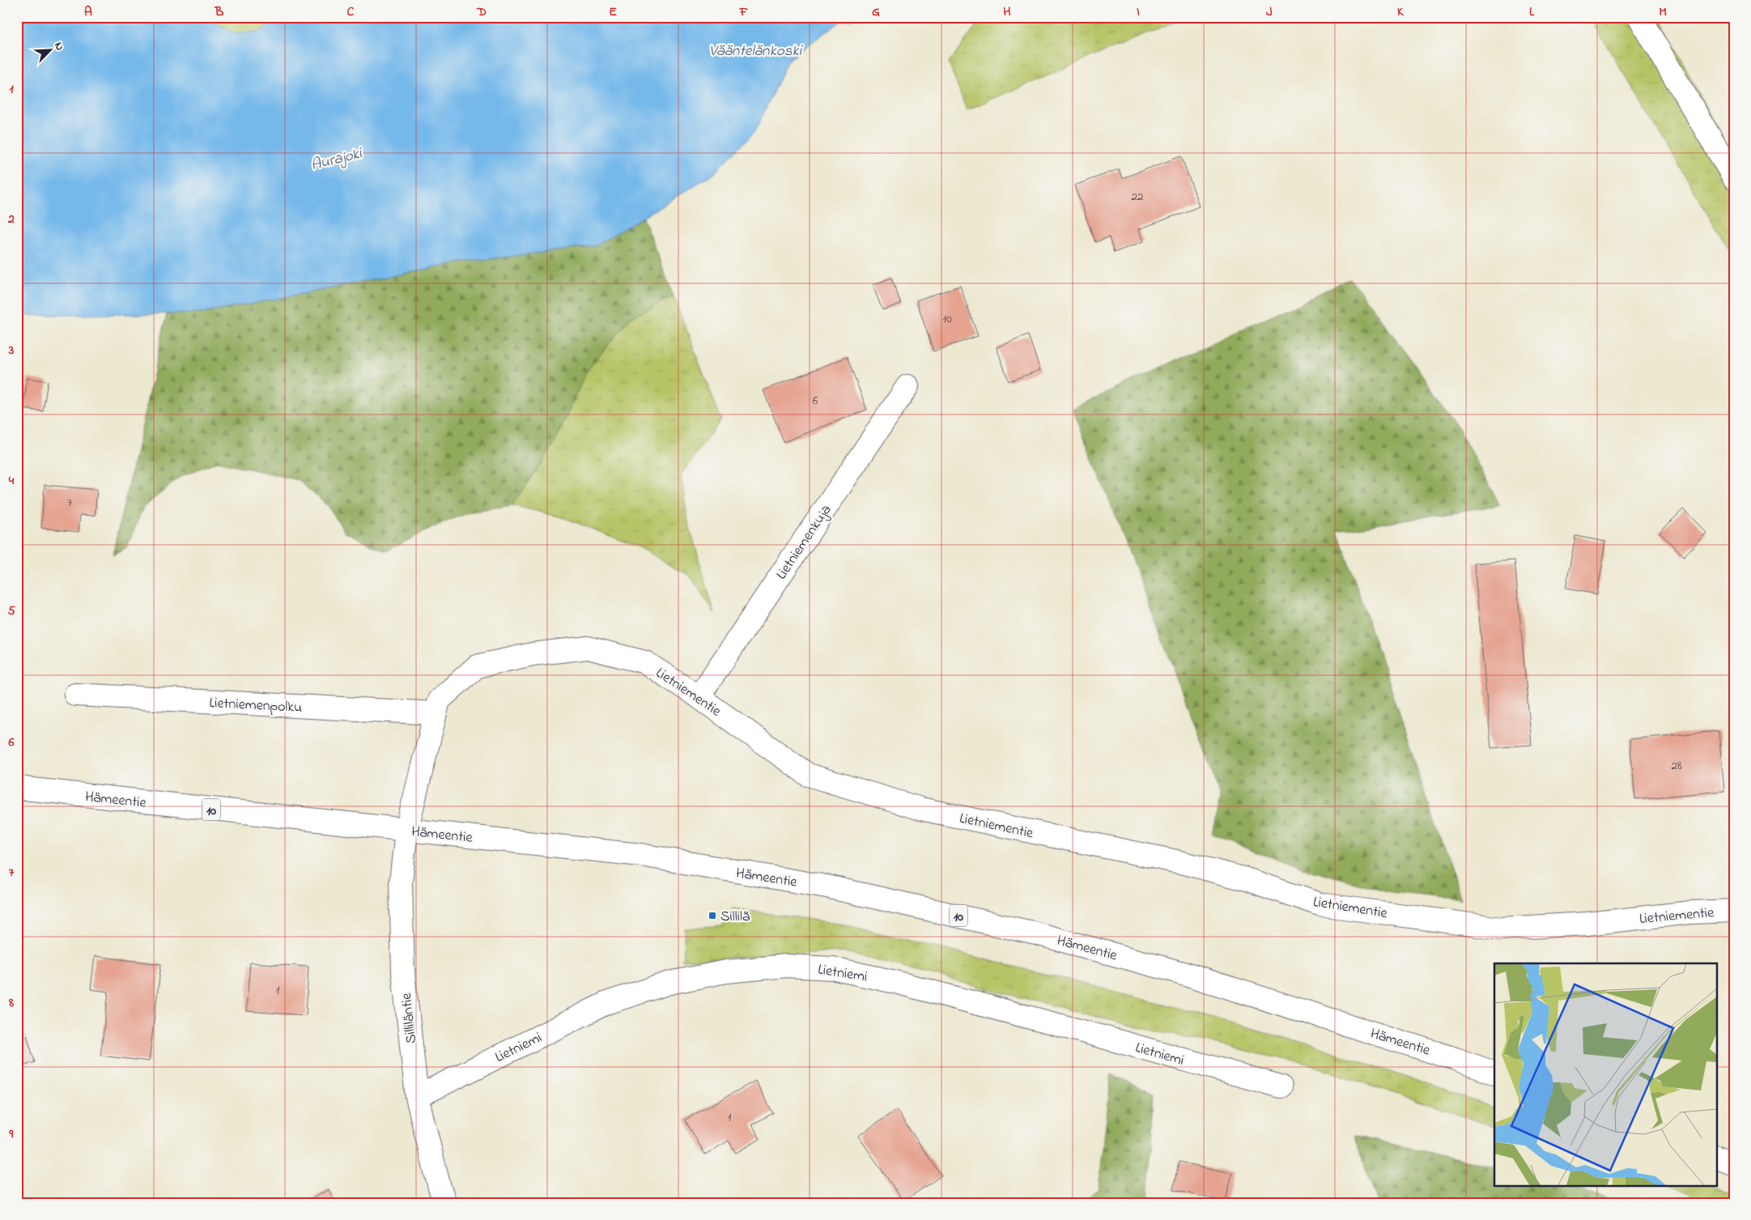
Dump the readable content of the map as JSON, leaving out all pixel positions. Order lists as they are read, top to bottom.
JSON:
{
  "streets": {
    "main road": [
      "Lietniemenkuja",
      "Lietniementie",
      "Lietniemenpolku",
      "Hämeentie",
      "10",
      "Lietniemi",
      "Silliläntie"
    ]
  },
  "crossings": [
    ["Lietniemenkuja", "Lietniementie"],
    ["Lietniementie", "Lietniemenpolku"],
    ["Lietniementie", "Hämeentie"],
    ["Lietniementie", "Silliläntie"],
    ["Hämeentie", "Silliläntie"],
    ["Lietniemi", "Silliläntie"]
  ],
  "water": ["Vääntelänkoski", "Aurajoki"],
  "places": {
    "transit": ["Sillilä"]
  },
  "house_numbers": [
    "22",
    "10",
    "6",
    "7",
    "28",
    "1",
    "1"
  ],
  "north": "top right",
  "grid": {
    "columns": [
      "A",
      "B",
      "C",
      "D",
      "E",
      "F",
      "G",
      "H",
      "I",
      "J",
      "K",
      "L",
      "M"
    ],
    "rows": [
      "1",
      "2",
      "3",
      "4",
      "5",
      "6",
      "7",
      "8",
      "9"
    ]
  }
}
